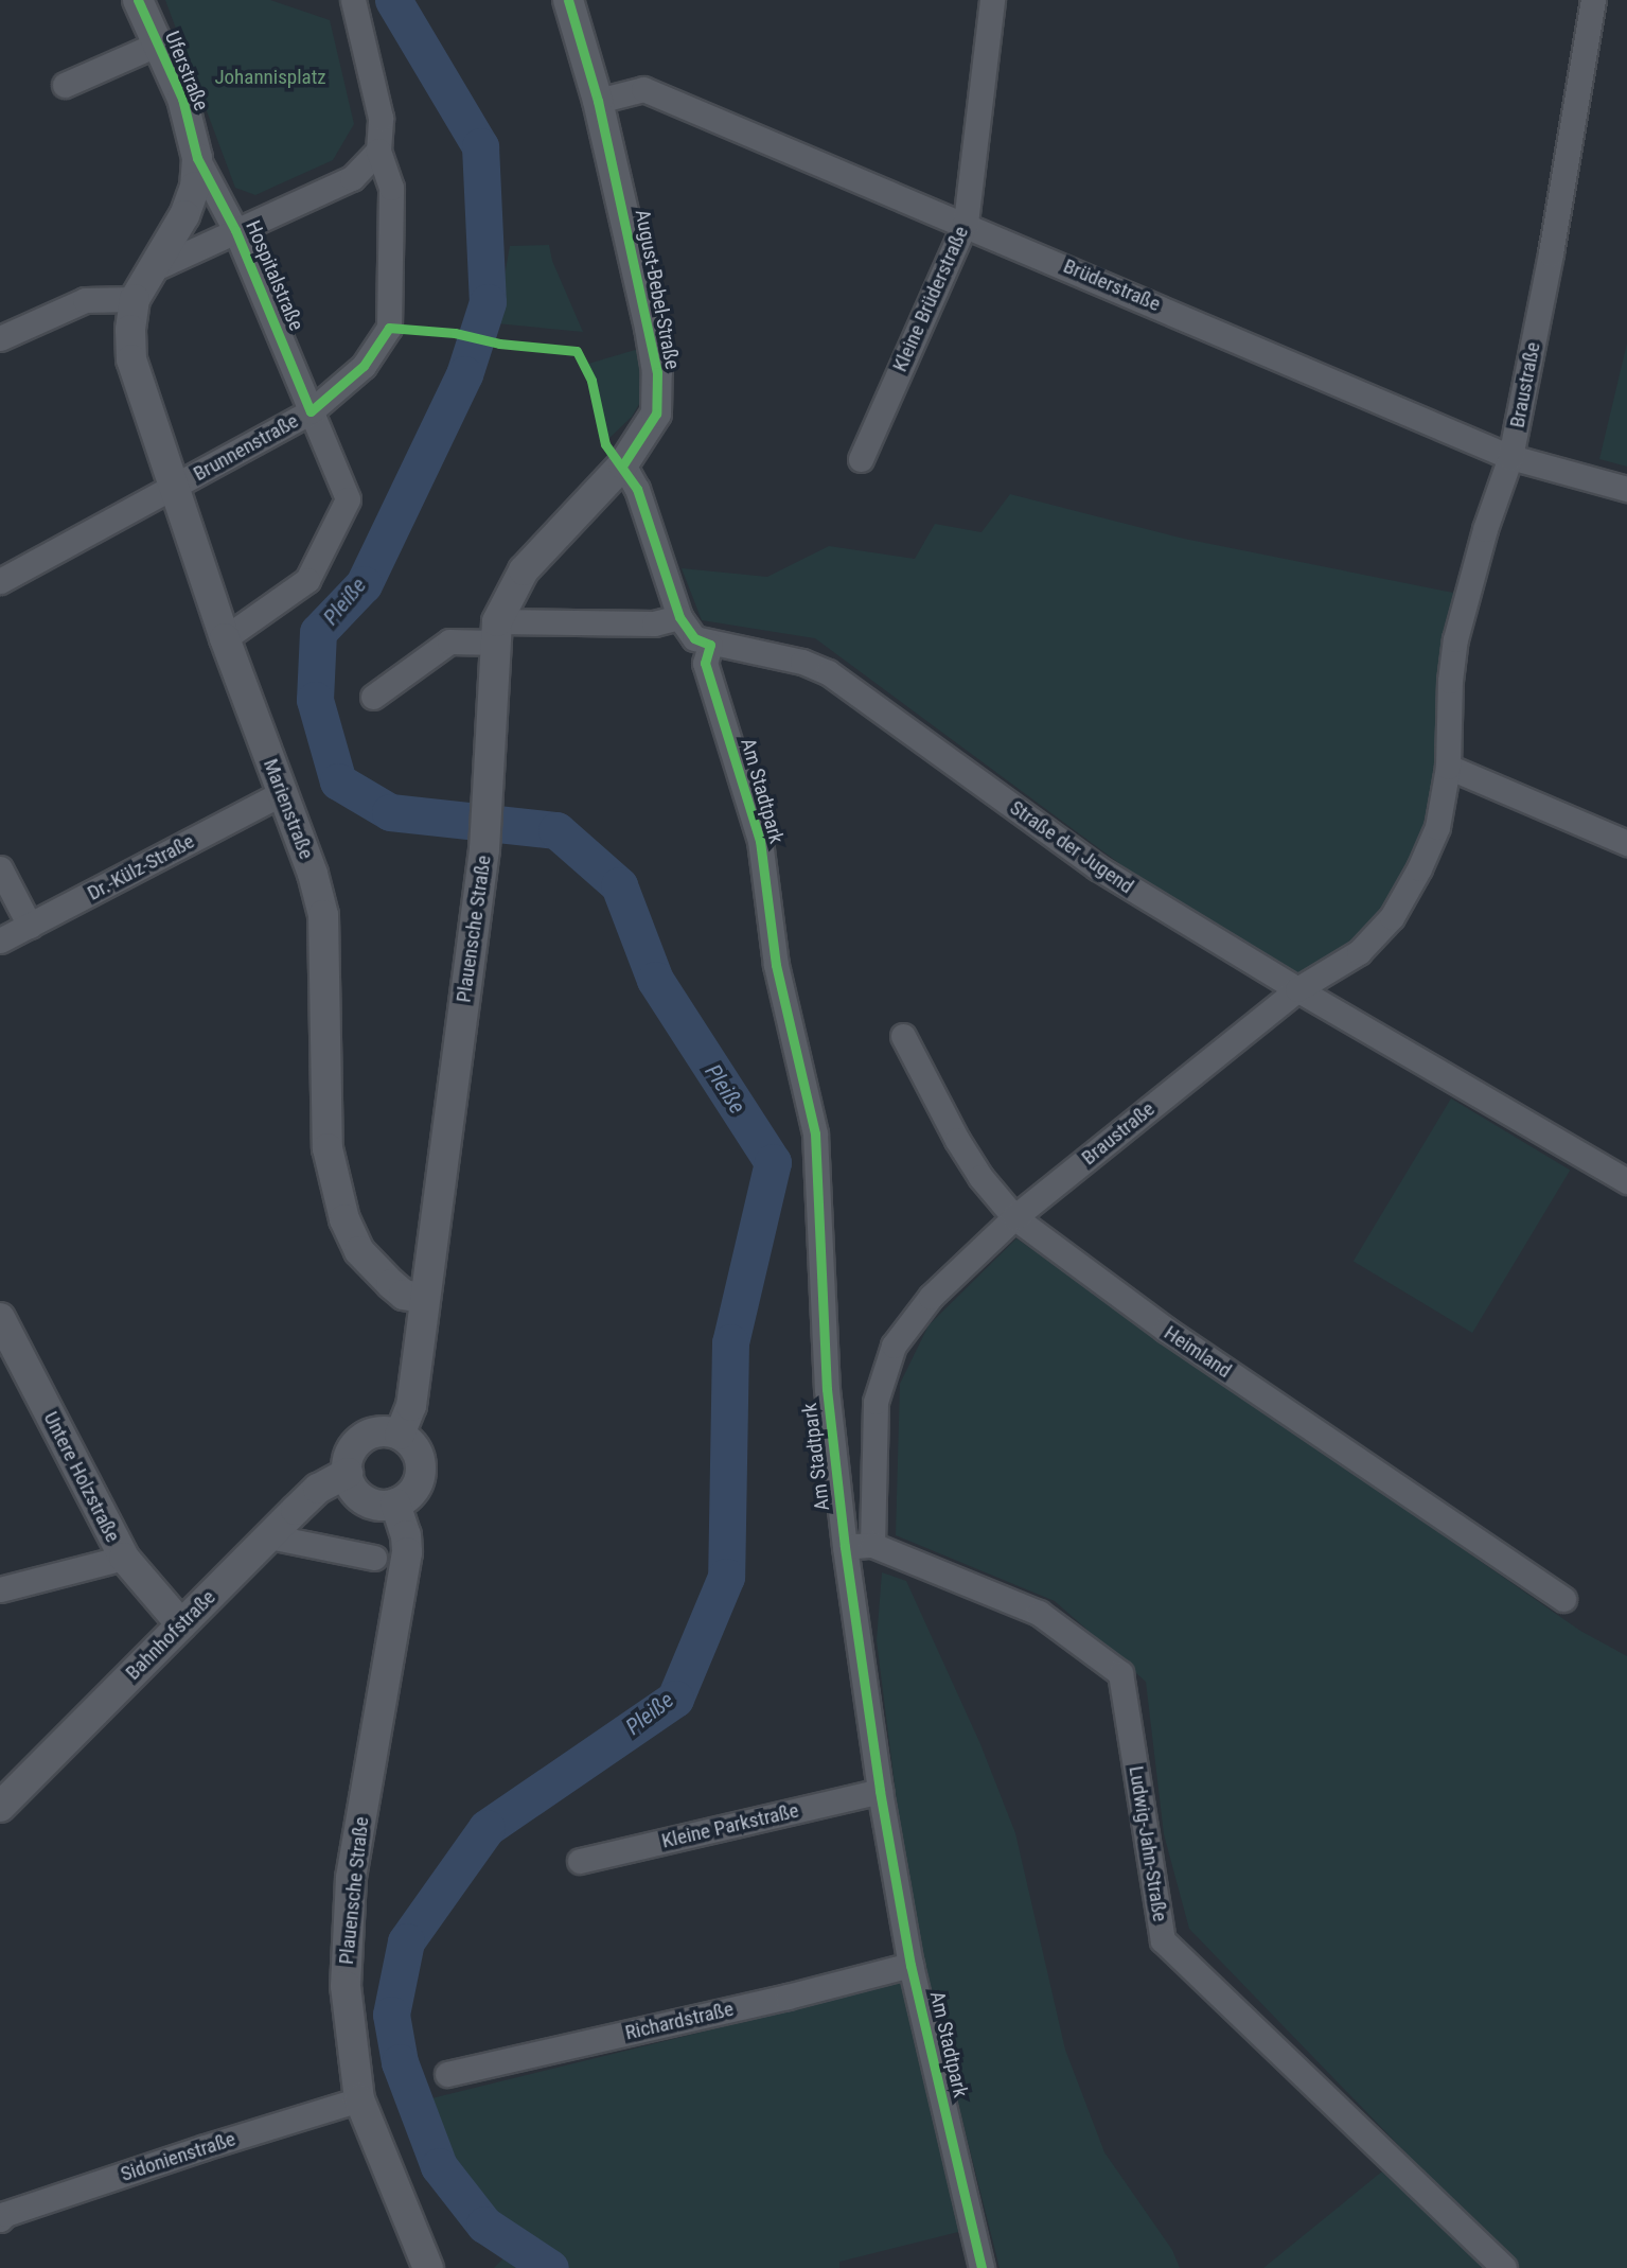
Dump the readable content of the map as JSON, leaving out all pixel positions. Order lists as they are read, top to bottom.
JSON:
{
  "streets": {
    "street": [
      "Uferstraße",
      "Hospitalstraße",
      "Brüderstraße",
      "August-Bebel-Straße",
      "Kleine Brüderstraße",
      "Braustraße",
      "Brunnenstraße",
      "Am Stadtpark",
      "Marienstraße",
      "Straße der Jugend",
      "Dr.-Külz-Straße",
      "Plauensche Straße",
      "Heimland",
      "Untere Holzstraße",
      "Bahnhofstraße",
      "Kleine Parkstraße",
      "Ludwig-Jahn-Straße",
      "Richardstraße",
      "Sidonienstraße"
    ]
  },
  "crossings": [
    ["Uferstraße", "Hospitalstraße"],
    ["Uferstraße", "Marienstraße"],
    ["Hospitalstraße", "Brunnenstraße"],
    ["Hospitalstraße", "Marienstraße"],
    ["Brüderstraße", "August-Bebel-Straße"],
    ["Brüderstraße", "Kleine Brüderstraße"],
    ["Brüderstraße", "Braustraße"],
    ["August-Bebel-Straße", "Plauensche Straße"],
    ["Braustraße", "Straße der Jugend"],
    ["Braustraße", "Heimland"],
    ["Braustraße", "Ludwig-Jahn-Straße"],
    ["Brunnenstraße", "Marienstraße"],
    ["Am Stadtpark", "Straße der Jugend"],
    ["Am Stadtpark", "Kleine Parkstraße"],
    ["Am Stadtpark", "Ludwig-Jahn-Straße"],
    ["Am Stadtpark", "Richardstraße"],
    ["Marienstraße", "Dr.-Külz-Straße"],
    ["Marienstraße", "Plauensche Straße"],
    ["Plauensche Straße", "Bahnhofstraße"],
    ["Plauensche Straße", "Sidonienstraße"],
    ["Untere Holzstraße", "Bahnhofstraße"]
  ],
  "water": ["Pleiße"],
  "parks": ["Johannisplatz"]
}
